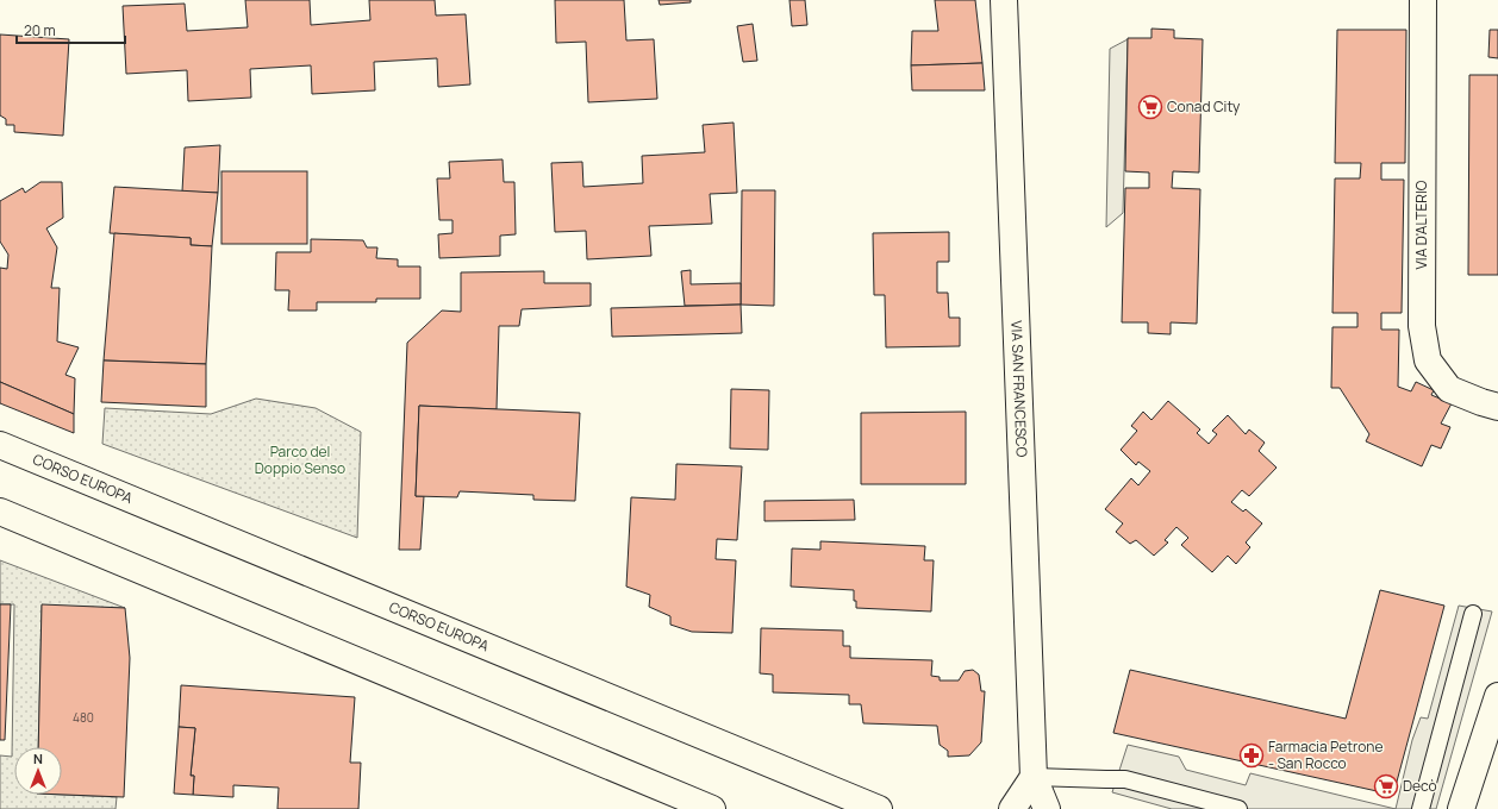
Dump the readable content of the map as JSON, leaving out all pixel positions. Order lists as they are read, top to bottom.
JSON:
{
  "streets": {
    "main road": ["VIA D'ALTERIO", "VIA SAN FRANCESCO", "CORSO EUROPA"]
  },
  "parks": ["Parco del Doppio Senso"],
  "places": {
    "supermarket": ["Conad City", "Decò"],
    "pharmacy": ["Farmacia Petrone - San Rocco"]
  },
  "house_numbers": ["480"],
  "scale_bar": "20 m",
  "north": "top"
}
